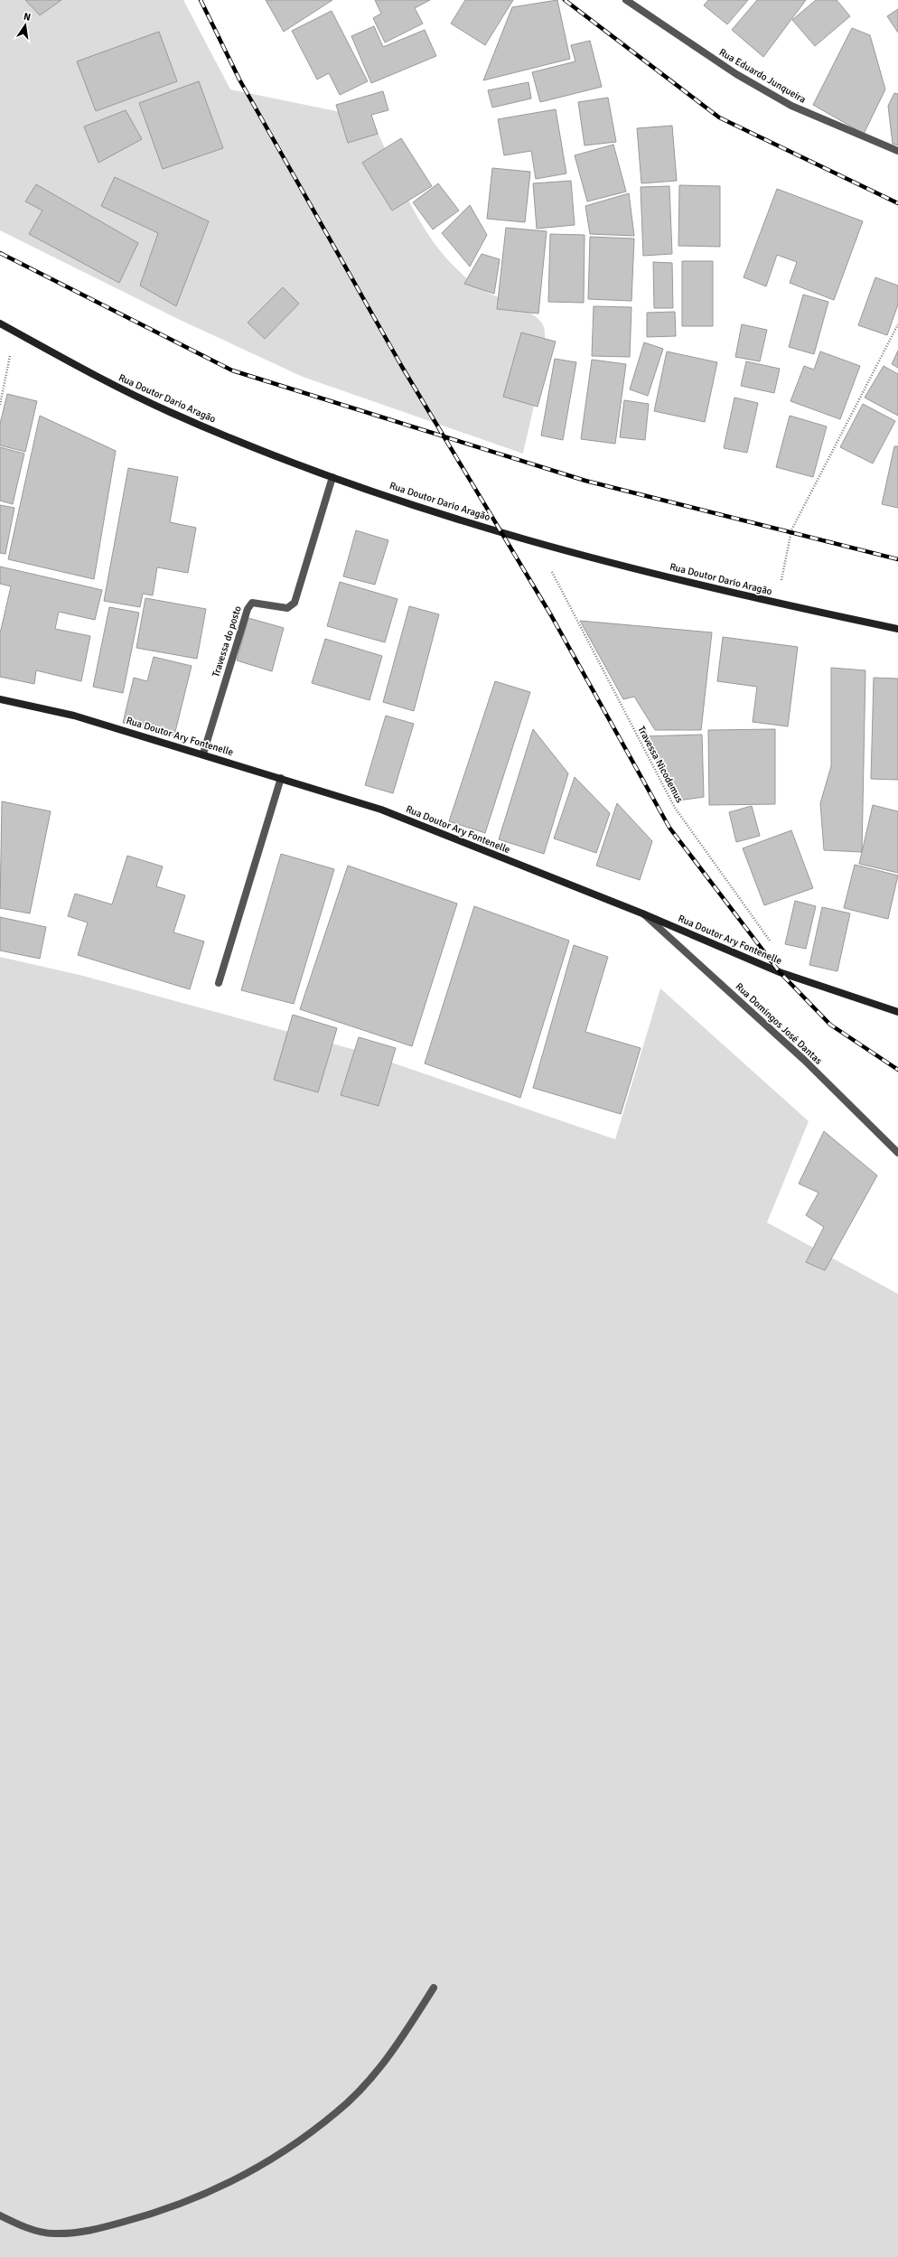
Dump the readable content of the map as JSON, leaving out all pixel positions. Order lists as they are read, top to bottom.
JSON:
{
  "streets": {
    "main road": ["Rua Doutor Dario Aragão", "Rua Doutor Ary Fontenelle"],
    "street": ["Rua Eduardo Junqueira", "Travessa do posto", "Rua Domingos José Dantas"],
    "path": ["Travessa Nicodemus"]
  },
  "crossings": [
    ["Rua Doutor Dario Aragão", "Travessa do posto"],
    ["Rua Doutor Dario Aragão", "Travessa Nicodemus"],
    ["Travessa do posto", "Rua Doutor Ary Fontenelle"],
    ["Rua Doutor Ary Fontenelle", "Rua Domingos José Dantas"]
  ],
  "north": "top"
}
